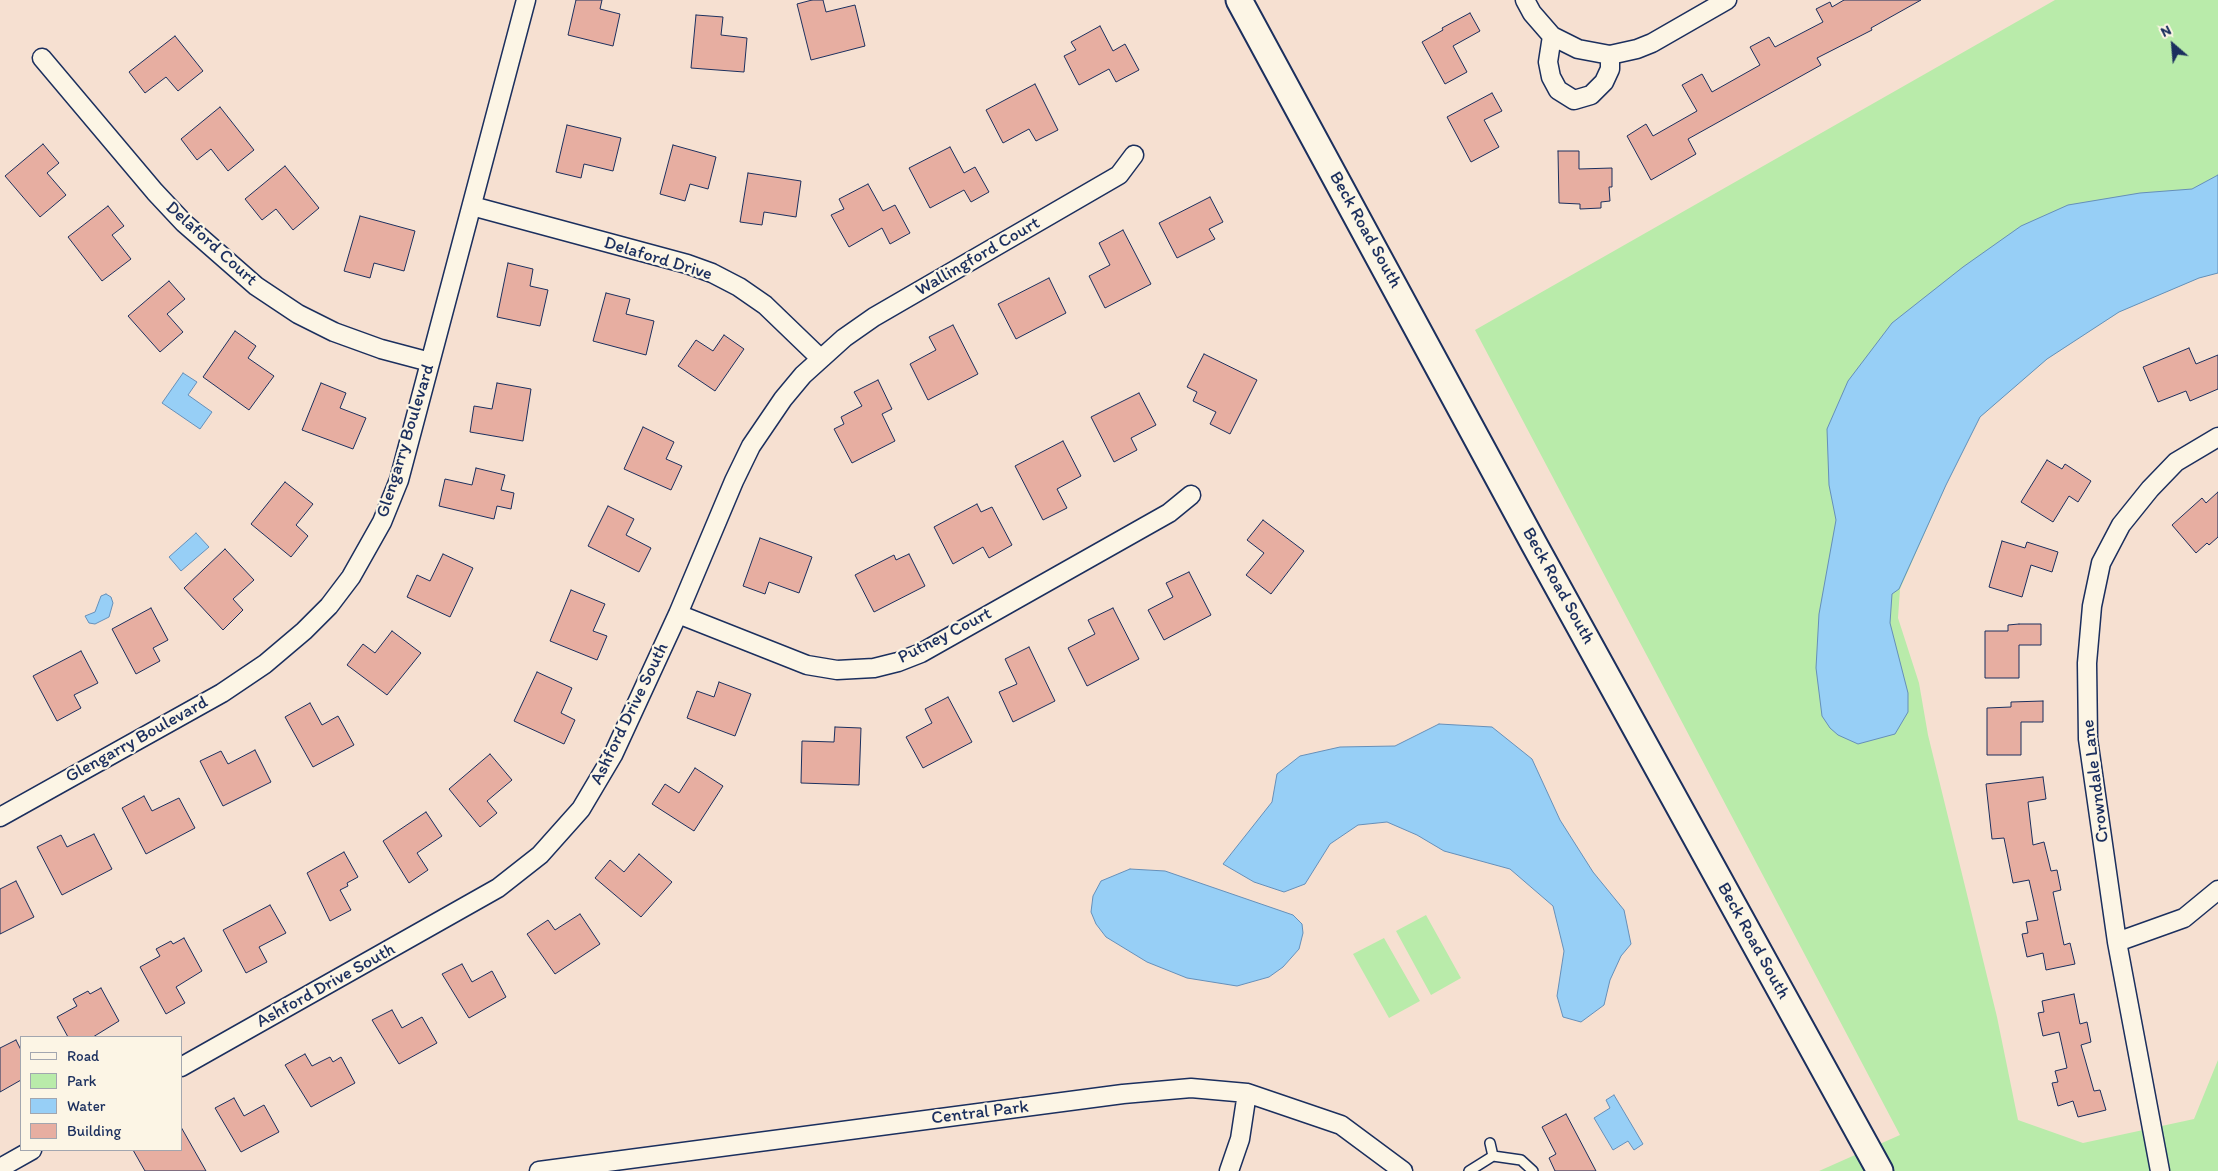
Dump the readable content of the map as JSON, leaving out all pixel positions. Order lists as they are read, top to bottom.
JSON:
{
  "streets": {
    "main road": ["Beck Road South"],
    "street": [
      "Delaford Court",
      "Wallingford Court",
      "Delaford Drive",
      "Glengarry Boulevard",
      "Putney Court",
      "Ashford Drive South",
      "Crowndale Lane",
      "Central Park"
    ]
  },
  "crossings": [
    ["Delaford Court", "Glengarry Boulevard"],
    ["Wallingford Court", "Delaford Drive"],
    ["Wallingford Court", "Ashford Drive South"],
    ["Delaford Drive", "Glengarry Boulevard"],
    ["Delaford Drive", "Ashford Drive South"],
    ["Putney Court", "Ashford Drive South"]
  ],
  "legend": [
    "Road",
    "Park",
    "Water",
    "Building"
  ],
  "north": "top left"
}
